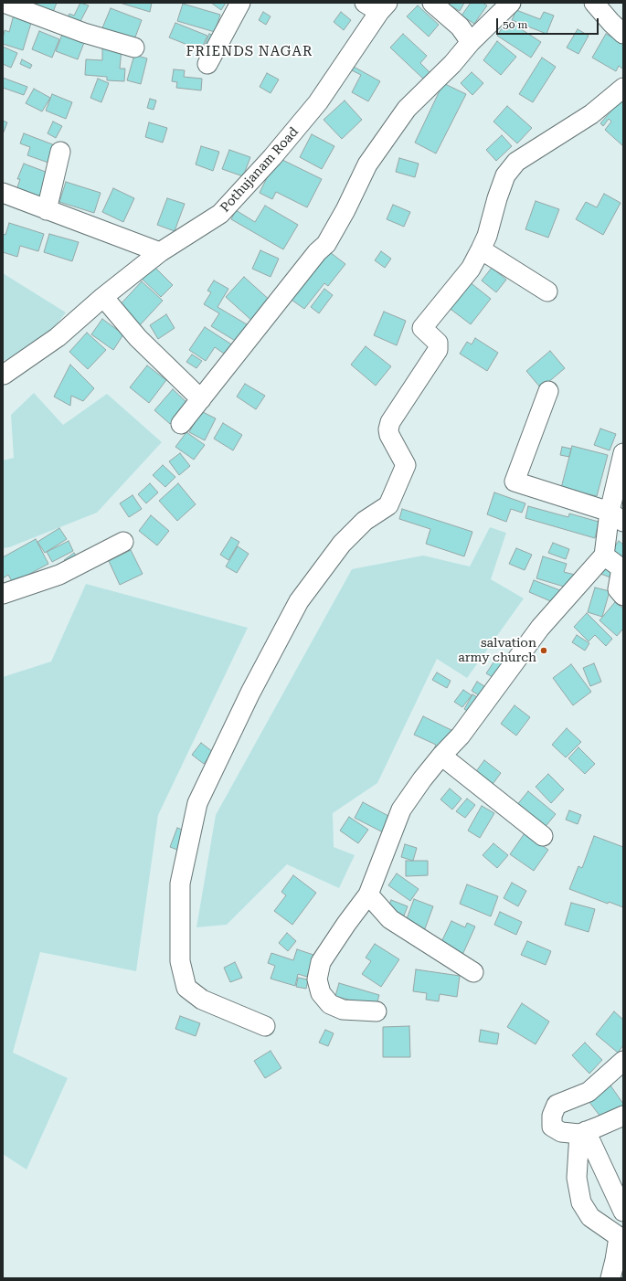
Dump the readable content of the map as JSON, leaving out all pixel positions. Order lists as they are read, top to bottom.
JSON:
{
  "streets": {
    "street": ["Pothujanam Road"]
  },
  "districts": ["FRIENDS NAGAR"],
  "places": ["salvation army church"],
  "scale_bar": "50 m"
}
